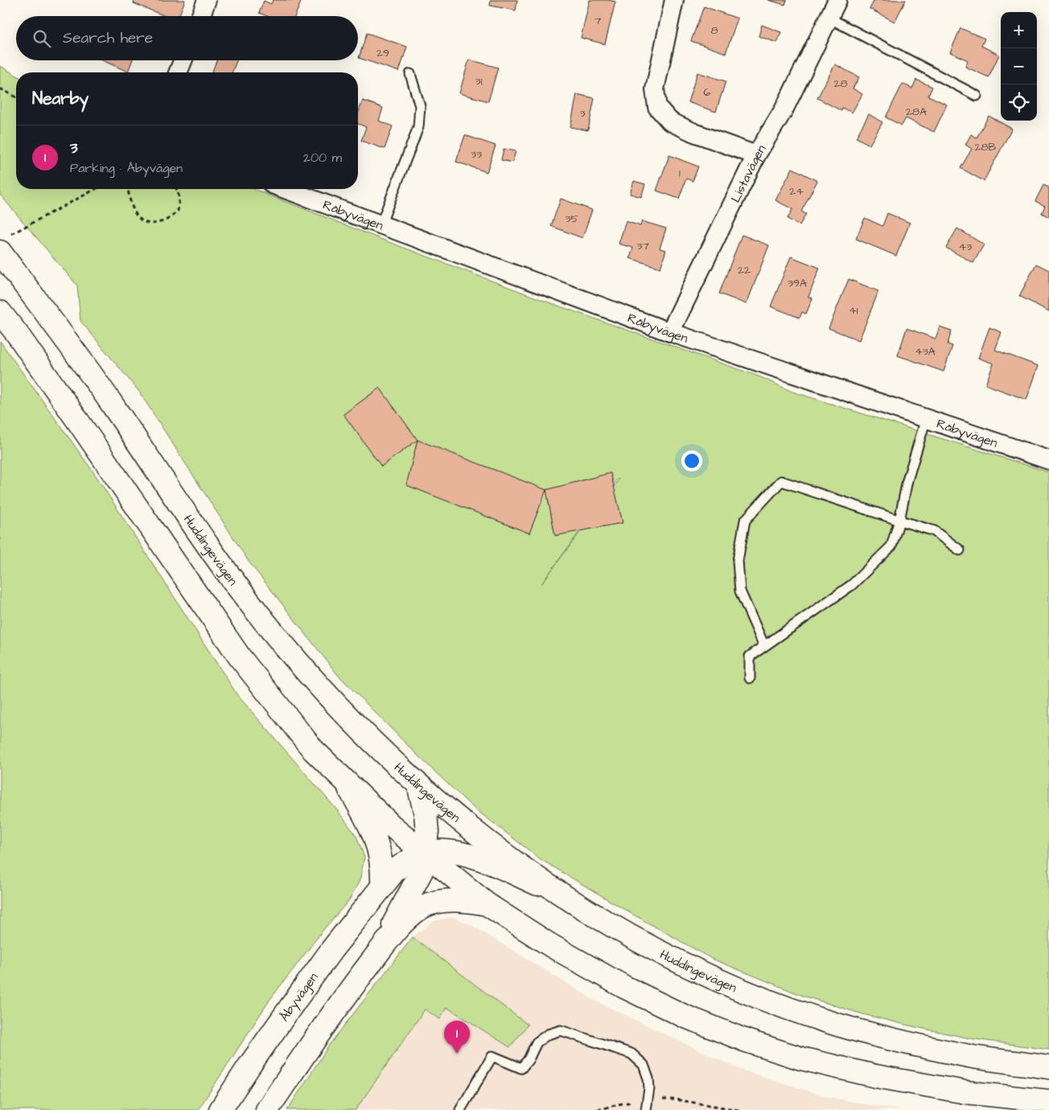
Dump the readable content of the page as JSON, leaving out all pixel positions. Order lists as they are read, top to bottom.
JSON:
{
  "streets": {
    "main road": ["Huddingevägen", "Åbyvägen"],
    "street": ["Listavägen", "Råbyvägen"]
  },
  "crossings": [
    ["Listavägen", "Råbyvägen"],
    ["Huddingevägen", "Åbyvägen"]
  ],
  "house_numbers": [
    "7",
    "8",
    "29",
    "31",
    "28",
    "6",
    "28A",
    "3",
    "28B",
    "33",
    "1",
    "24",
    "35",
    "37",
    "43",
    "22",
    "39A",
    "41",
    "43A"
  ],
  "page": {
    "map_buttons": ["+", "−"],
    "search": "Search here",
    "heading": "Nearby",
    "list": [
      {
        "mark": "1",
        "name": "3",
        "note": "Parking · Åbyvägen",
        "value": "200 m"
      }
    ],
    "pins": "1"
  }
}
